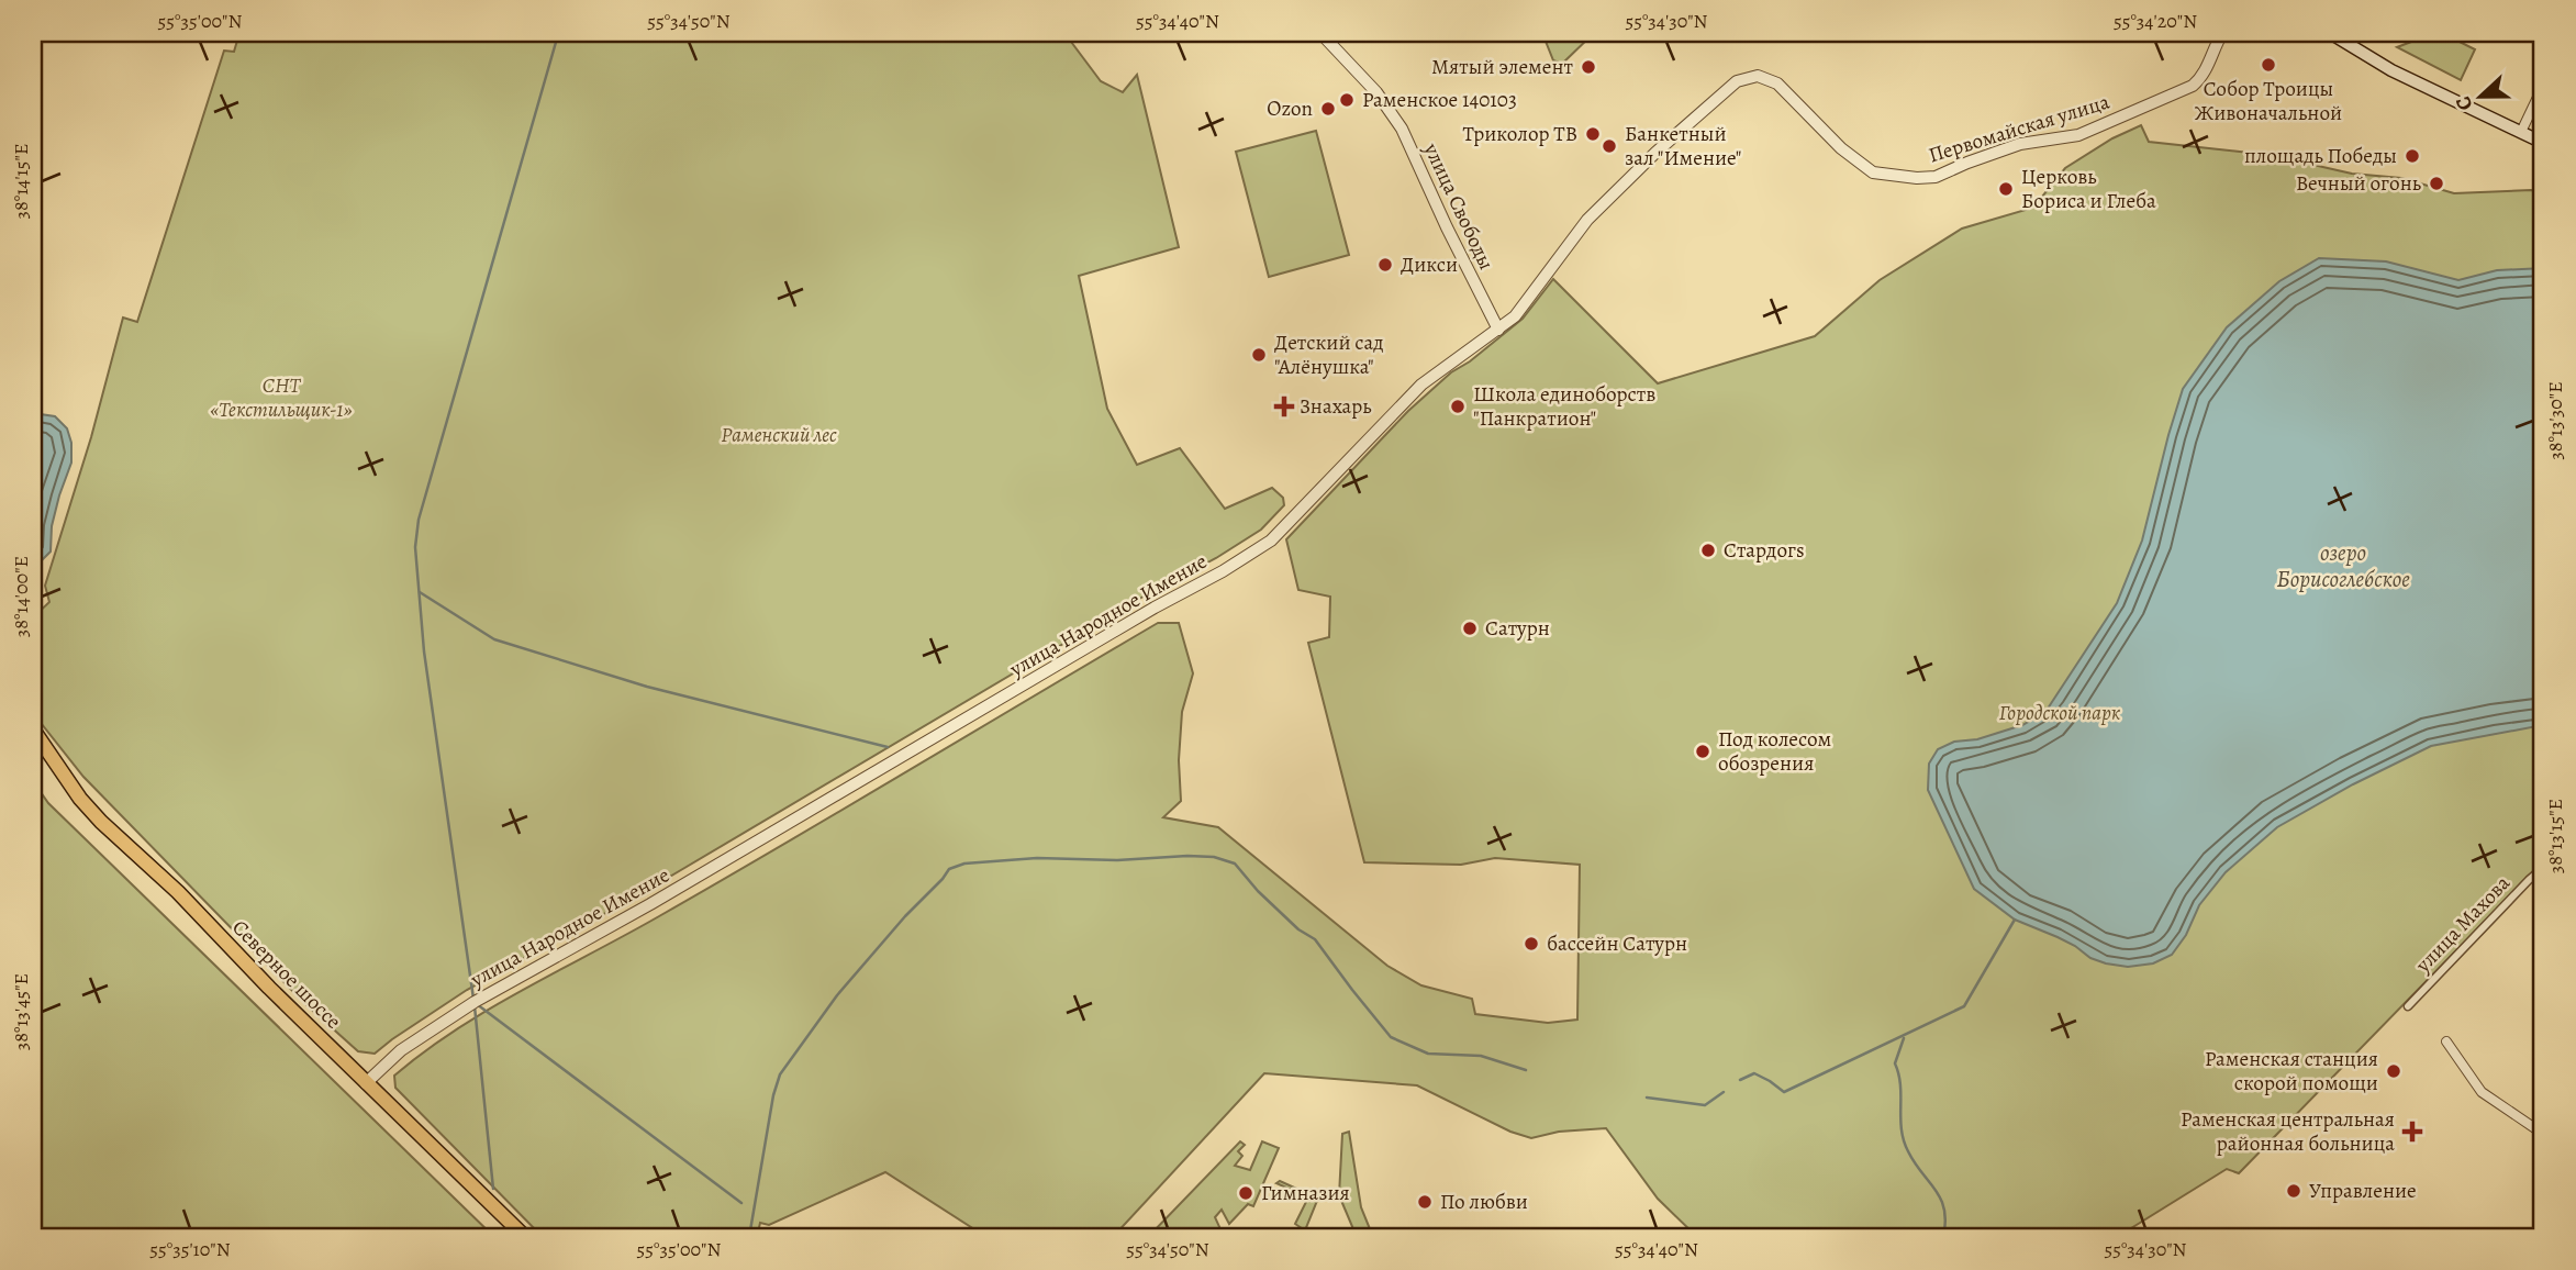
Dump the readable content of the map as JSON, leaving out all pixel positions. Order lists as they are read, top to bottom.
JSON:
{
  "streets": {
    "main road": ["Северное шоссе"],
    "street": [
      "Первомайская улица",
      "улица Свободы",
      "улица Народное Имение",
      "улица Махова"
    ]
  },
  "crossings": [
    ["Первомайская улица", "улица Народное Имение"],
    ["улица Свободы", "улица Народное Имение"],
    ["улица Народное Имение", "Северное шоссе"]
  ],
  "water": ["озеро Борисоглебское"],
  "parks": ["СНТ «Текстильщик-1»", "Раменский лес", "Городской парк"],
  "places": {
    "other": [
      "Собор Троицы Живоначальной",
      "Мятый элемент",
      "Раменское 140103",
      "Ozon",
      "Триколор ТВ",
      "Банкетный зал \"Имение\"",
      "площадь Победы",
      "Вечный огонь",
      "Церковь Бориса и Глеба",
      "Дикси",
      "Детский сад \"Алёнушка\"",
      "Школа единоборств \"Панкратион\"",
      "Стардогs",
      "Сатурн",
      "Под колесом обозрения",
      "бассейн Сатурн",
      "Раменская станция скорой помощи",
      "Управление",
      "Гимназия",
      "По любви"
    ],
    "health": ["Знахарь", "Раменская центральная районная больница"]
  },
  "north": "left",
  "coordinates": [
    "55°35'00\"N",
    "55°34'50\"N",
    "55°34'40\"N",
    "55°34'30\"N",
    "55°34'20\"N",
    "38°14'15\"E",
    "38°13'30\"E",
    "38°14'00\"E",
    "38°13'15\"E",
    "38°13'45\"E",
    "55°35'10\"N"
  ]
}
